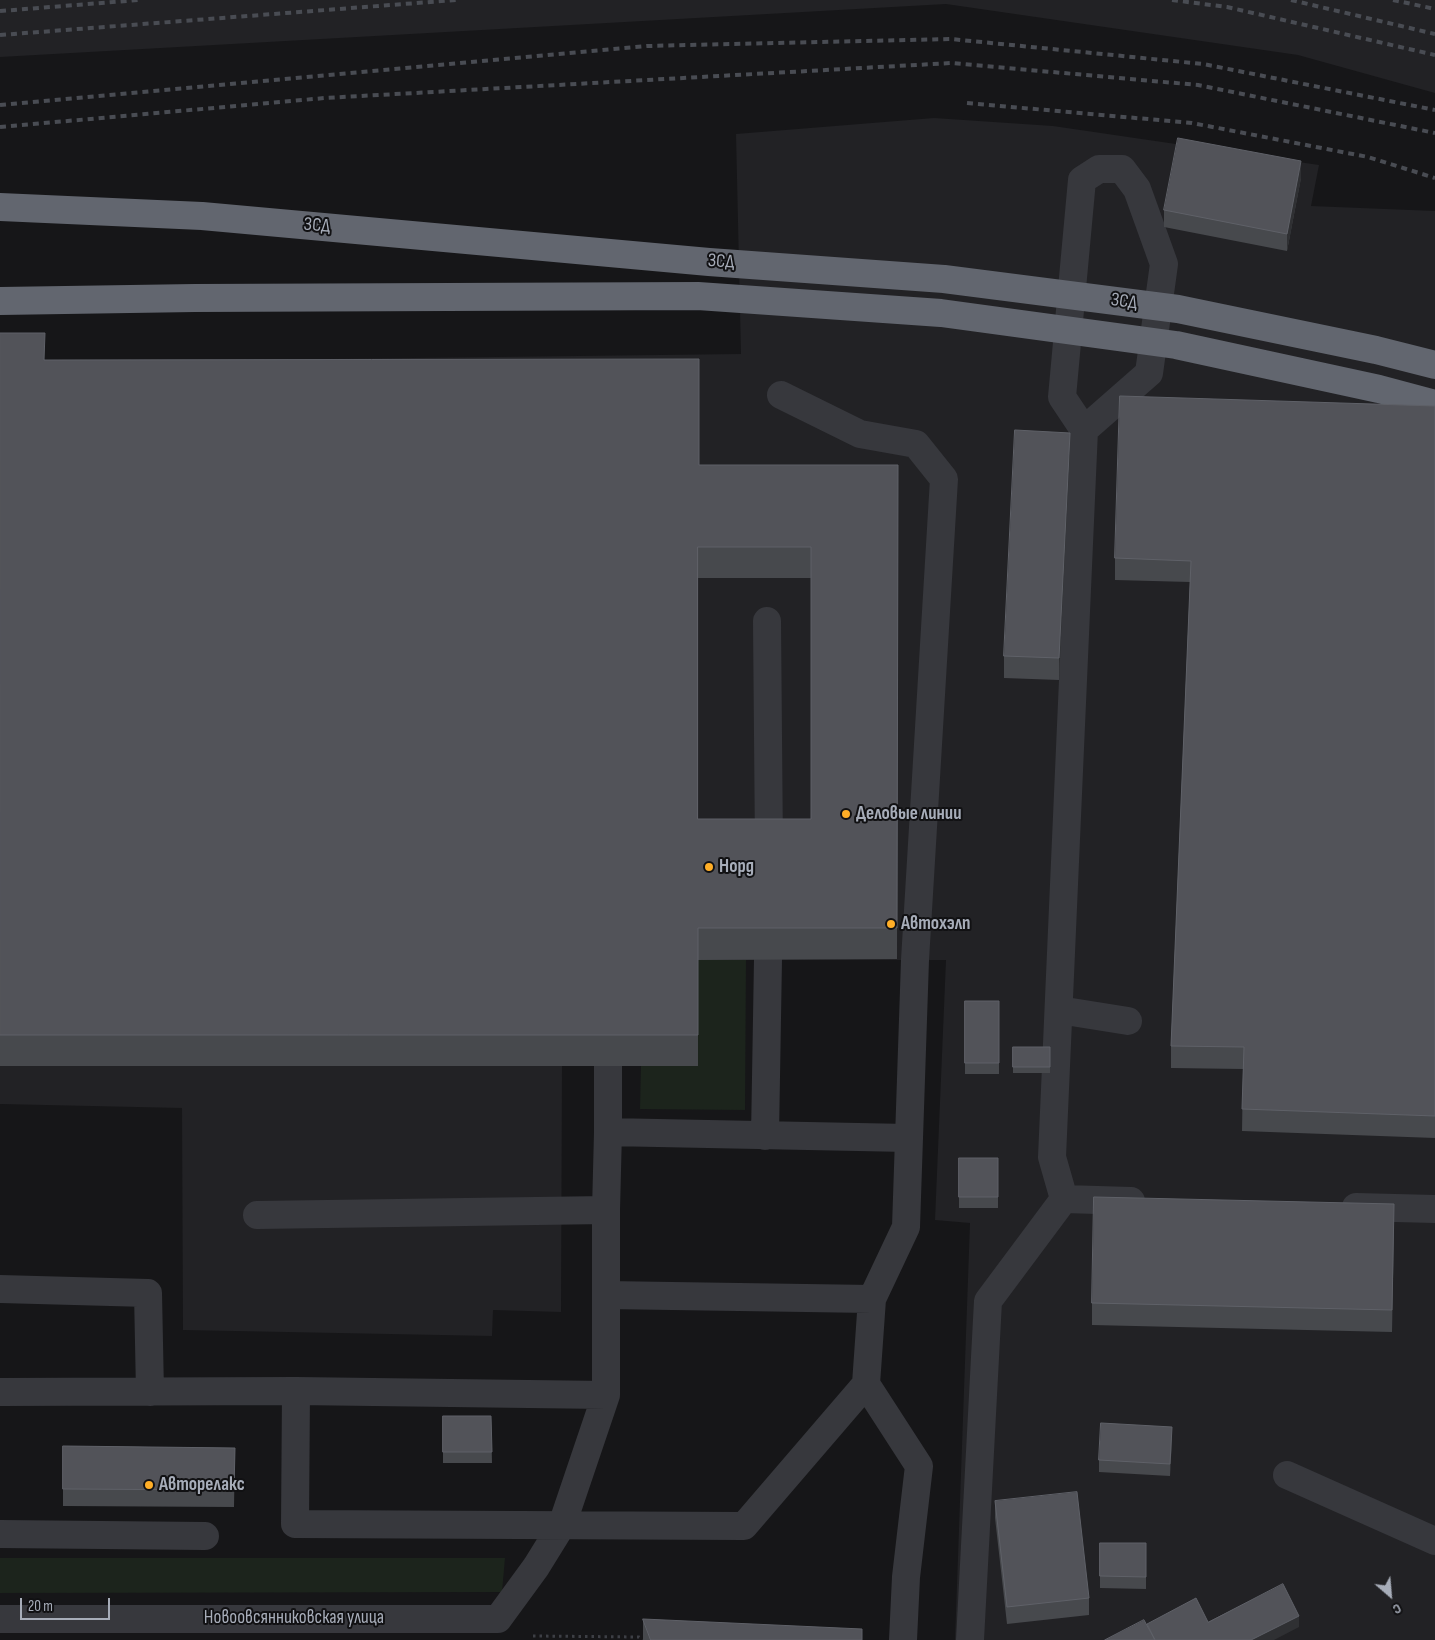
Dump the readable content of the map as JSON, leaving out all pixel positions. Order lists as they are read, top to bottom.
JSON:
{
  "streets": {
    "highway": ["ЗСД"],
    "street": ["Новоовсянниковская улица"]
  },
  "places": [
    "Деловые линии",
    "Норд",
    "Автохэлп",
    "Авторелакс"
  ],
  "scale_bar": "20 m",
  "north": "bottom right"
}
